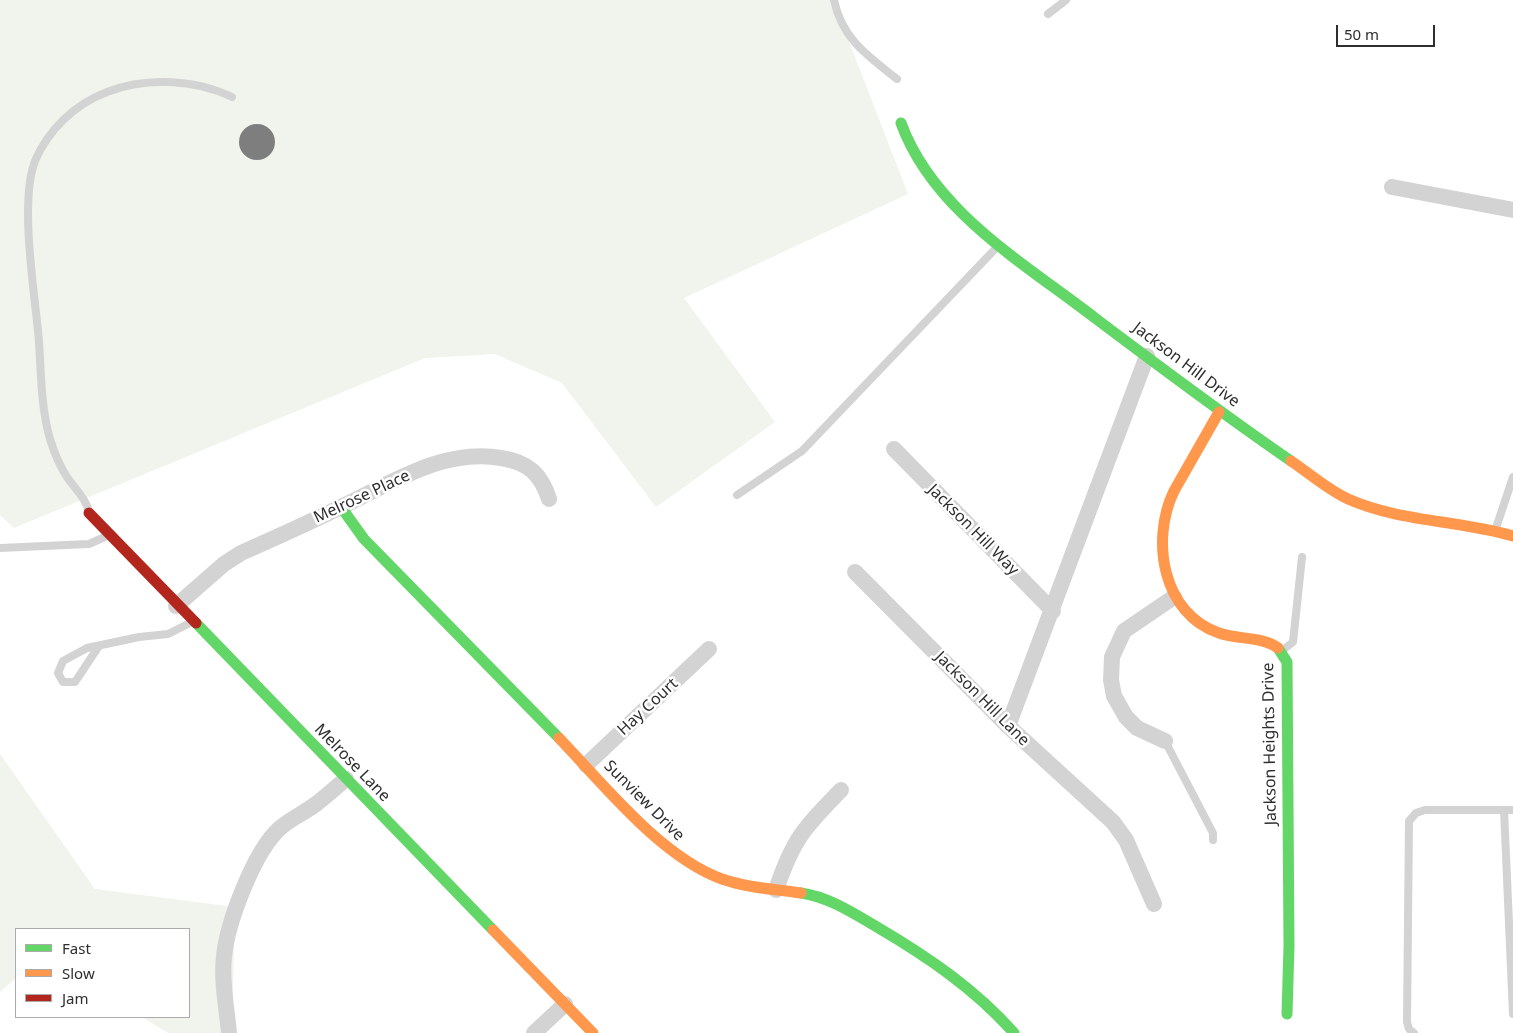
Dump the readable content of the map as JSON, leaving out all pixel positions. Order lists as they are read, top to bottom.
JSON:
{
  "streets": {
    "street": [
      "Jackson Hill Drive",
      "Melrose Place",
      "Jackson Hill Way",
      "Jackson Hill Lane",
      "Hay Court",
      "Jackson Heights Drive",
      "Melrose Lane",
      "Sunview Drive"
    ]
  },
  "crossings": [
    ["Jackson Hill Drive", "Jackson Heights Drive"],
    ["Melrose Place", "Melrose Lane"],
    ["Melrose Place", "Sunview Drive"],
    ["Hay Court", "Sunview Drive"]
  ],
  "legend": ["Fast", "Slow", "Jam"],
  "scale_bar": "50 m"
}
